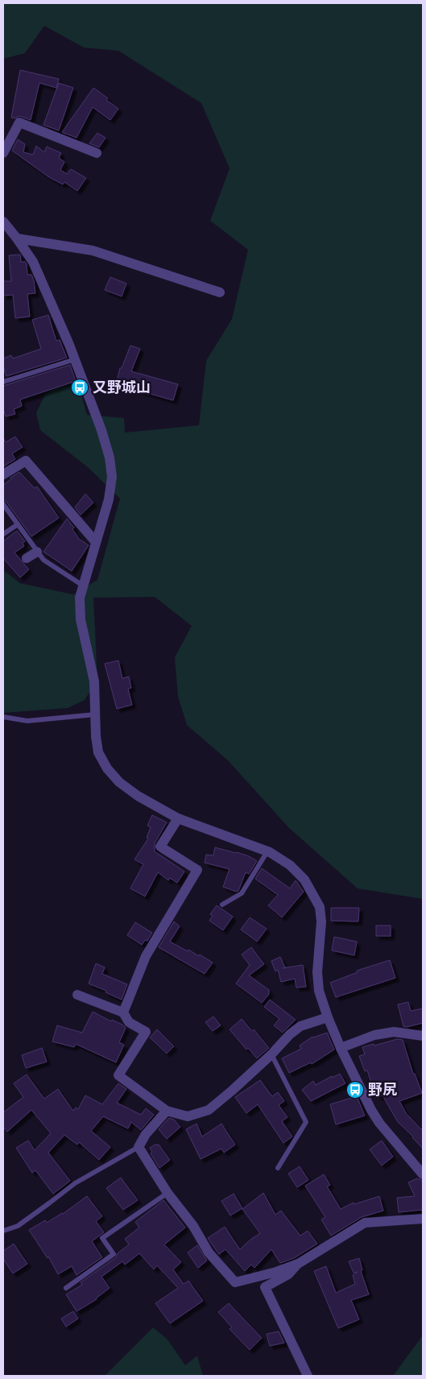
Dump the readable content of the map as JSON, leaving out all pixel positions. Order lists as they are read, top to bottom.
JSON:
{
  "places": {
    "bus stop": ["又野城山", "野尻"]
  }
}
